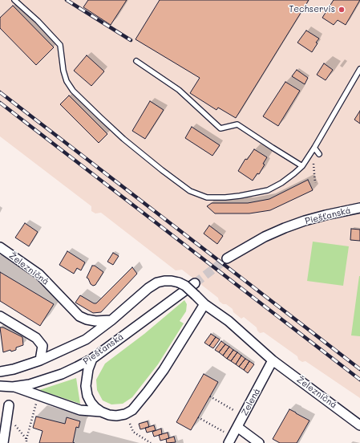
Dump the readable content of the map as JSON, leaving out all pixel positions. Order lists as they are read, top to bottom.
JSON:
{
  "streets": {
    "street": ["Piešťanská", "Železničná", "Zelená"]
  },
  "crossings": [
    ["Železničná", "Zelená"]
  ],
  "places": ["Techservis"]
}
